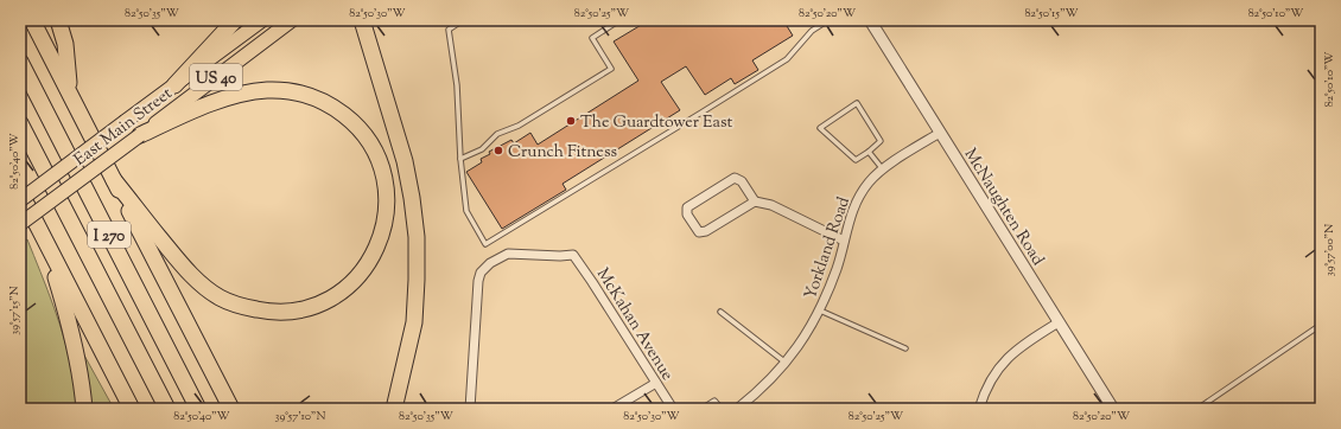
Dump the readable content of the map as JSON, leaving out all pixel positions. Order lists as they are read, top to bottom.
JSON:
{
  "streets": {
    "highway": ["I 270"],
    "main road": ["US 40", "East Main Street"],
    "street": ["McNaughten Road", "Yorkland Road", "McKahan Avenue"]
  },
  "crossings": [
    ["McNaughten Road", "Yorkland Road"]
  ],
  "places": ["The Guardtower East", "Crunch Fitness"],
  "coordinates": [
    "82°50'35\"W",
    "82°50'30\"W",
    "82°50'25\"W",
    "82°50'20\"W",
    "82°50'15\"W",
    "82°50'10\"W",
    "82°50'40\"W",
    "39°57'00\"N",
    "39°57'15\"N",
    "39°57'10\"N"
  ]
}
